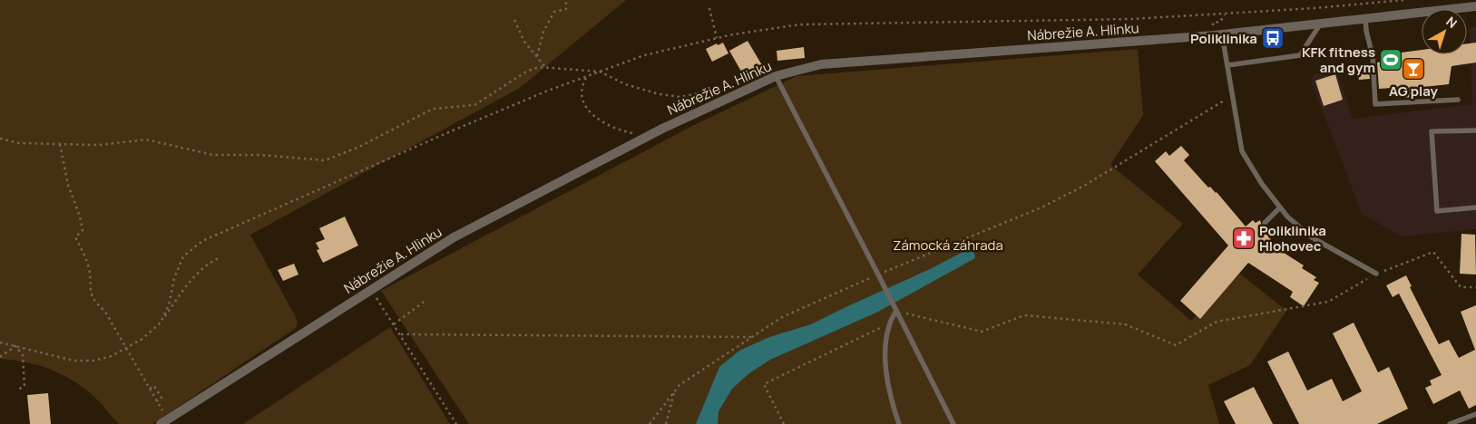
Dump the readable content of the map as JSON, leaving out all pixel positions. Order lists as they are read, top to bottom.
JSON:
{
  "streets": {
    "street": ["Nábrežie A. Hlinku"]
  },
  "parks": ["Zámocká záhrada"],
  "places": {
    "bus stop": ["Poliklinika"],
    "sports": ["KFK fitness and gym"],
    "bar": ["AG play"],
    "pharmacy": ["Poliklinika Hlohovec"]
  },
  "north": "top right"
}
